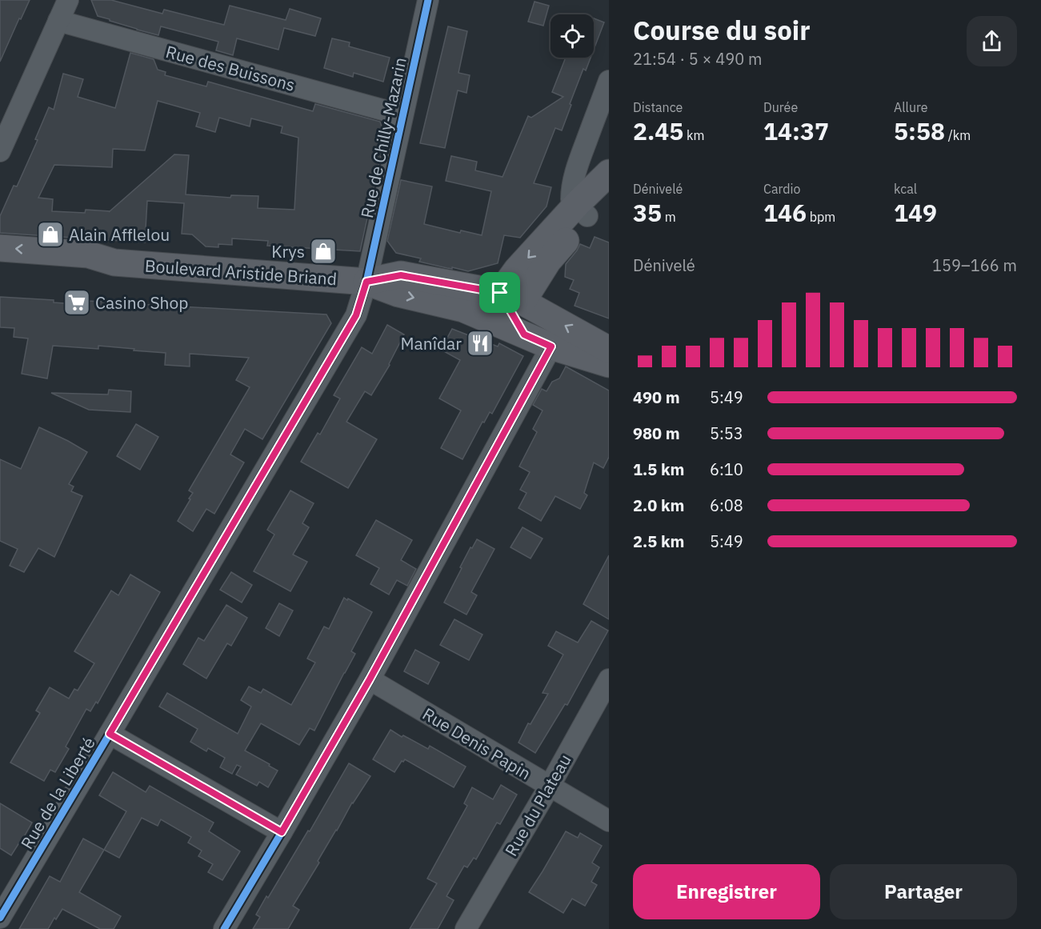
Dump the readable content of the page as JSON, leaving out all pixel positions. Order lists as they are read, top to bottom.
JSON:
{
  "streets": {
    "main road": ["Boulevard Aristide Briand"],
    "street": [
      "Rue des Buissons",
      "Rue de Chilly-Mazarin",
      "Rue Denis Papin",
      "Rue de la Liberté",
      "Rue du Plateau"
    ]
  },
  "crossings": [
    ["Rue des Buissons", "Rue de Chilly-Mazarin"],
    ["Rue de Chilly-Mazarin", "Boulevard Aristide Briand"],
    ["Rue de Chilly-Mazarin", "Rue de la Liberté"],
    ["Boulevard Aristide Briand", "Rue de la Liberté"],
    ["Rue Denis Papin", "Rue du Plateau"]
  ],
  "places": {
    "shop": ["Alain Afflelou", "Krys"],
    "supermarket": ["Casino Shop"],
    "restaurant": ["Manîdar"]
  },
  "page": {
    "heading": ["Course du soir", "21:54 · 5 × 490 m"],
    "stats": [
      ["Distance", "2.45 km"],
      ["Durée", "14:37"],
      ["Allure", "5:58 /km"],
      ["Dénivelé", "35 m"],
      ["Cardio", "146 bpm"],
      ["kcal", "149"]
    ],
    "chart": ["Dénivelé", "159–166 m"],
    "list": [
      {
        "name": "490 m",
        "note": "5:49"
      },
      {
        "name": "980 m",
        "note": "5:53"
      },
      {
        "name": "1.5 km",
        "note": "6:10"
      },
      {
        "name": "2.0 km",
        "note": "6:08"
      },
      {
        "name": "2.5 km",
        "note": "5:49"
      }
    ],
    "buttons": ["Enregistrer", "Partager"]
  }
}
